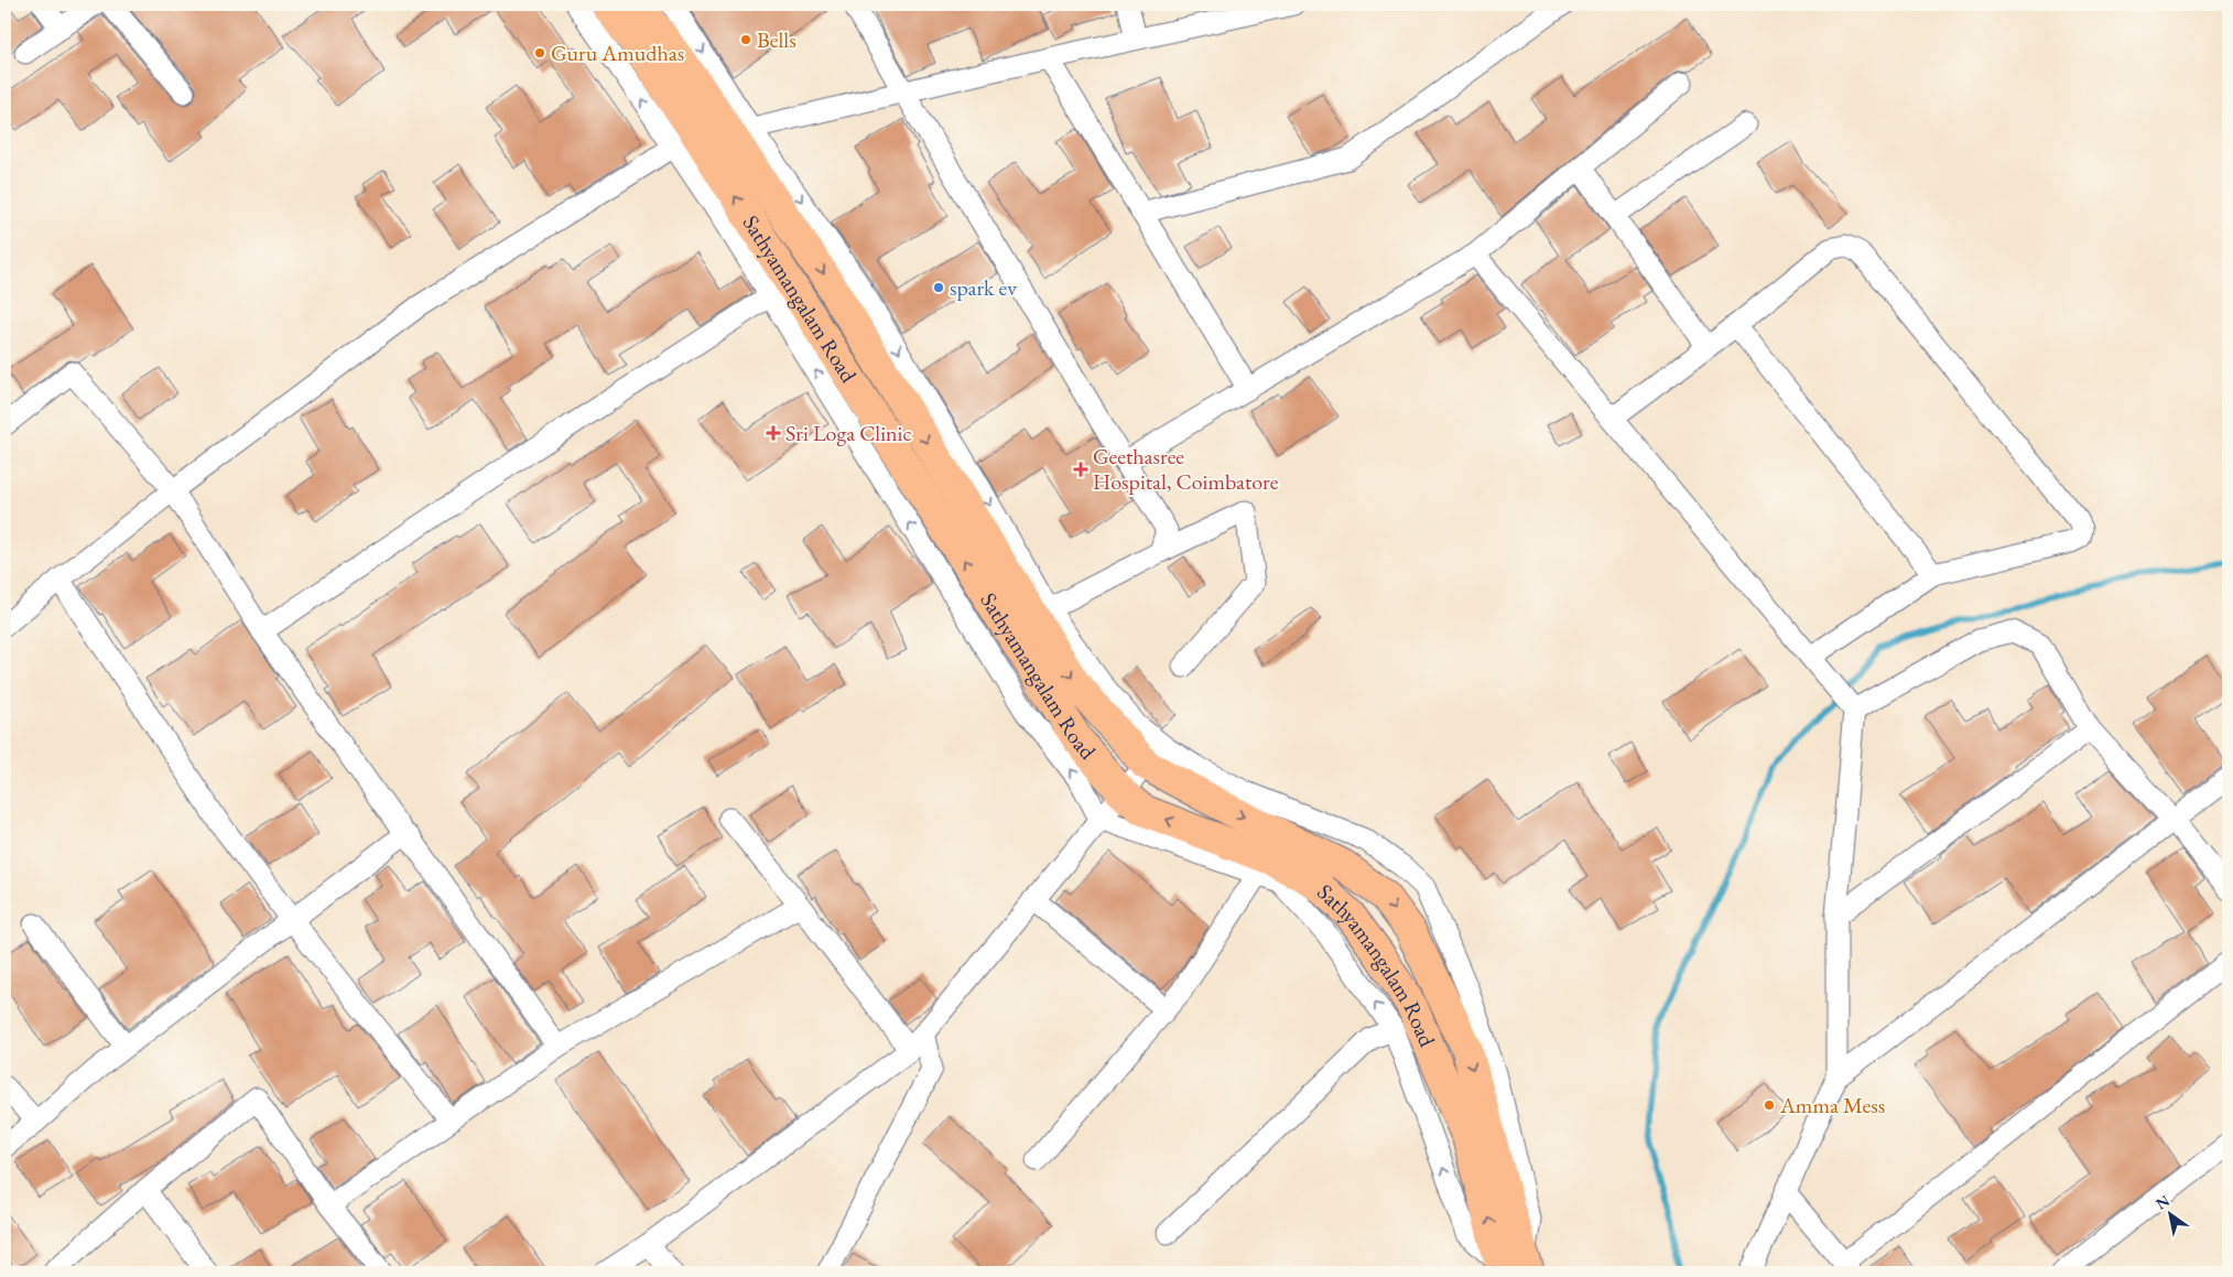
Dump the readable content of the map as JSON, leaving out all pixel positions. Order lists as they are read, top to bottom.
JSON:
{
  "streets": {
    "highway": ["Sathyamangalam Road"]
  },
  "places": {
    "other": [
      "Bells",
      "Guru Amudhas",
      "spark ev",
      "Amma Mess"
    ],
    "health": ["Sri Loga Clinic", "Geethasree Hospital, Coimbatore"]
  },
  "north": "top left"
}
